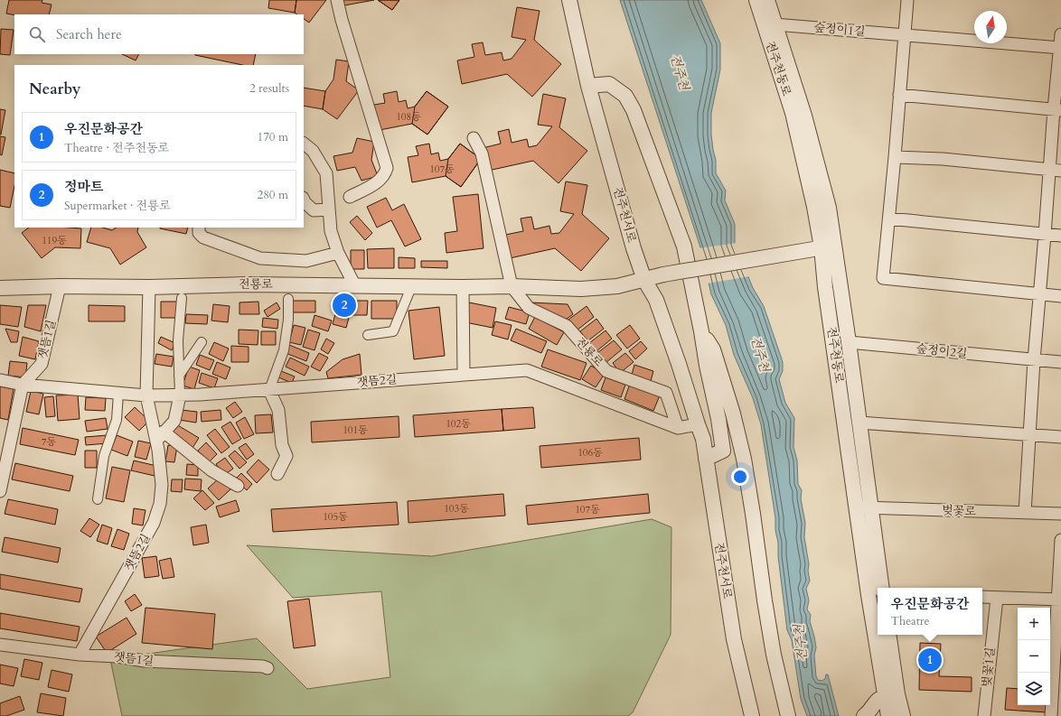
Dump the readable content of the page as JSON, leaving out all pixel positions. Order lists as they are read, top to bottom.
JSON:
{
  "streets": {
    "street": [
      "숲정이1길",
      "전주천동로",
      "전주천서로",
      "전룡로",
      "잿뜸1길",
      "숲정이2길",
      "잿뜸2길",
      "벚꽃로",
      "벚꽃1길"
    ]
  },
  "crossings": [
    ["숲정이1길", "전주천동로"],
    ["전주천동로", "전룡로"],
    ["전주천동로", "숲정이2길"],
    ["전주천동로", "벚꽃로"],
    ["전주천서로", "전룡로"],
    ["전룡로", "잿뜸1길"],
    ["전룡로", "잿뜸2길"],
    ["잿뜸1길", "잿뜸2길"]
  ],
  "water": ["전주천"],
  "house_numbers": [
    "108동",
    "107동",
    "119동",
    "102동",
    "101동",
    "7동",
    "106동",
    "103동",
    "107동",
    "105동"
  ],
  "north": "top",
  "page": {
    "search": "Search here",
    "heading": ["Nearby", "2 results"],
    "list": [
      {
        "mark": "1",
        "name": "우진문화공간",
        "note": "Theatre · 전주천동로",
        "value": "170 m"
      },
      {
        "mark": "2",
        "name": "정마트",
        "note": "Supermarket · 전룡로",
        "value": "280 m"
      }
    ],
    "pins": ["2", "1"],
    "popup": ["우진문화공간", "Theatre"],
    "map_buttons": ["+", "−"]
  }
}
